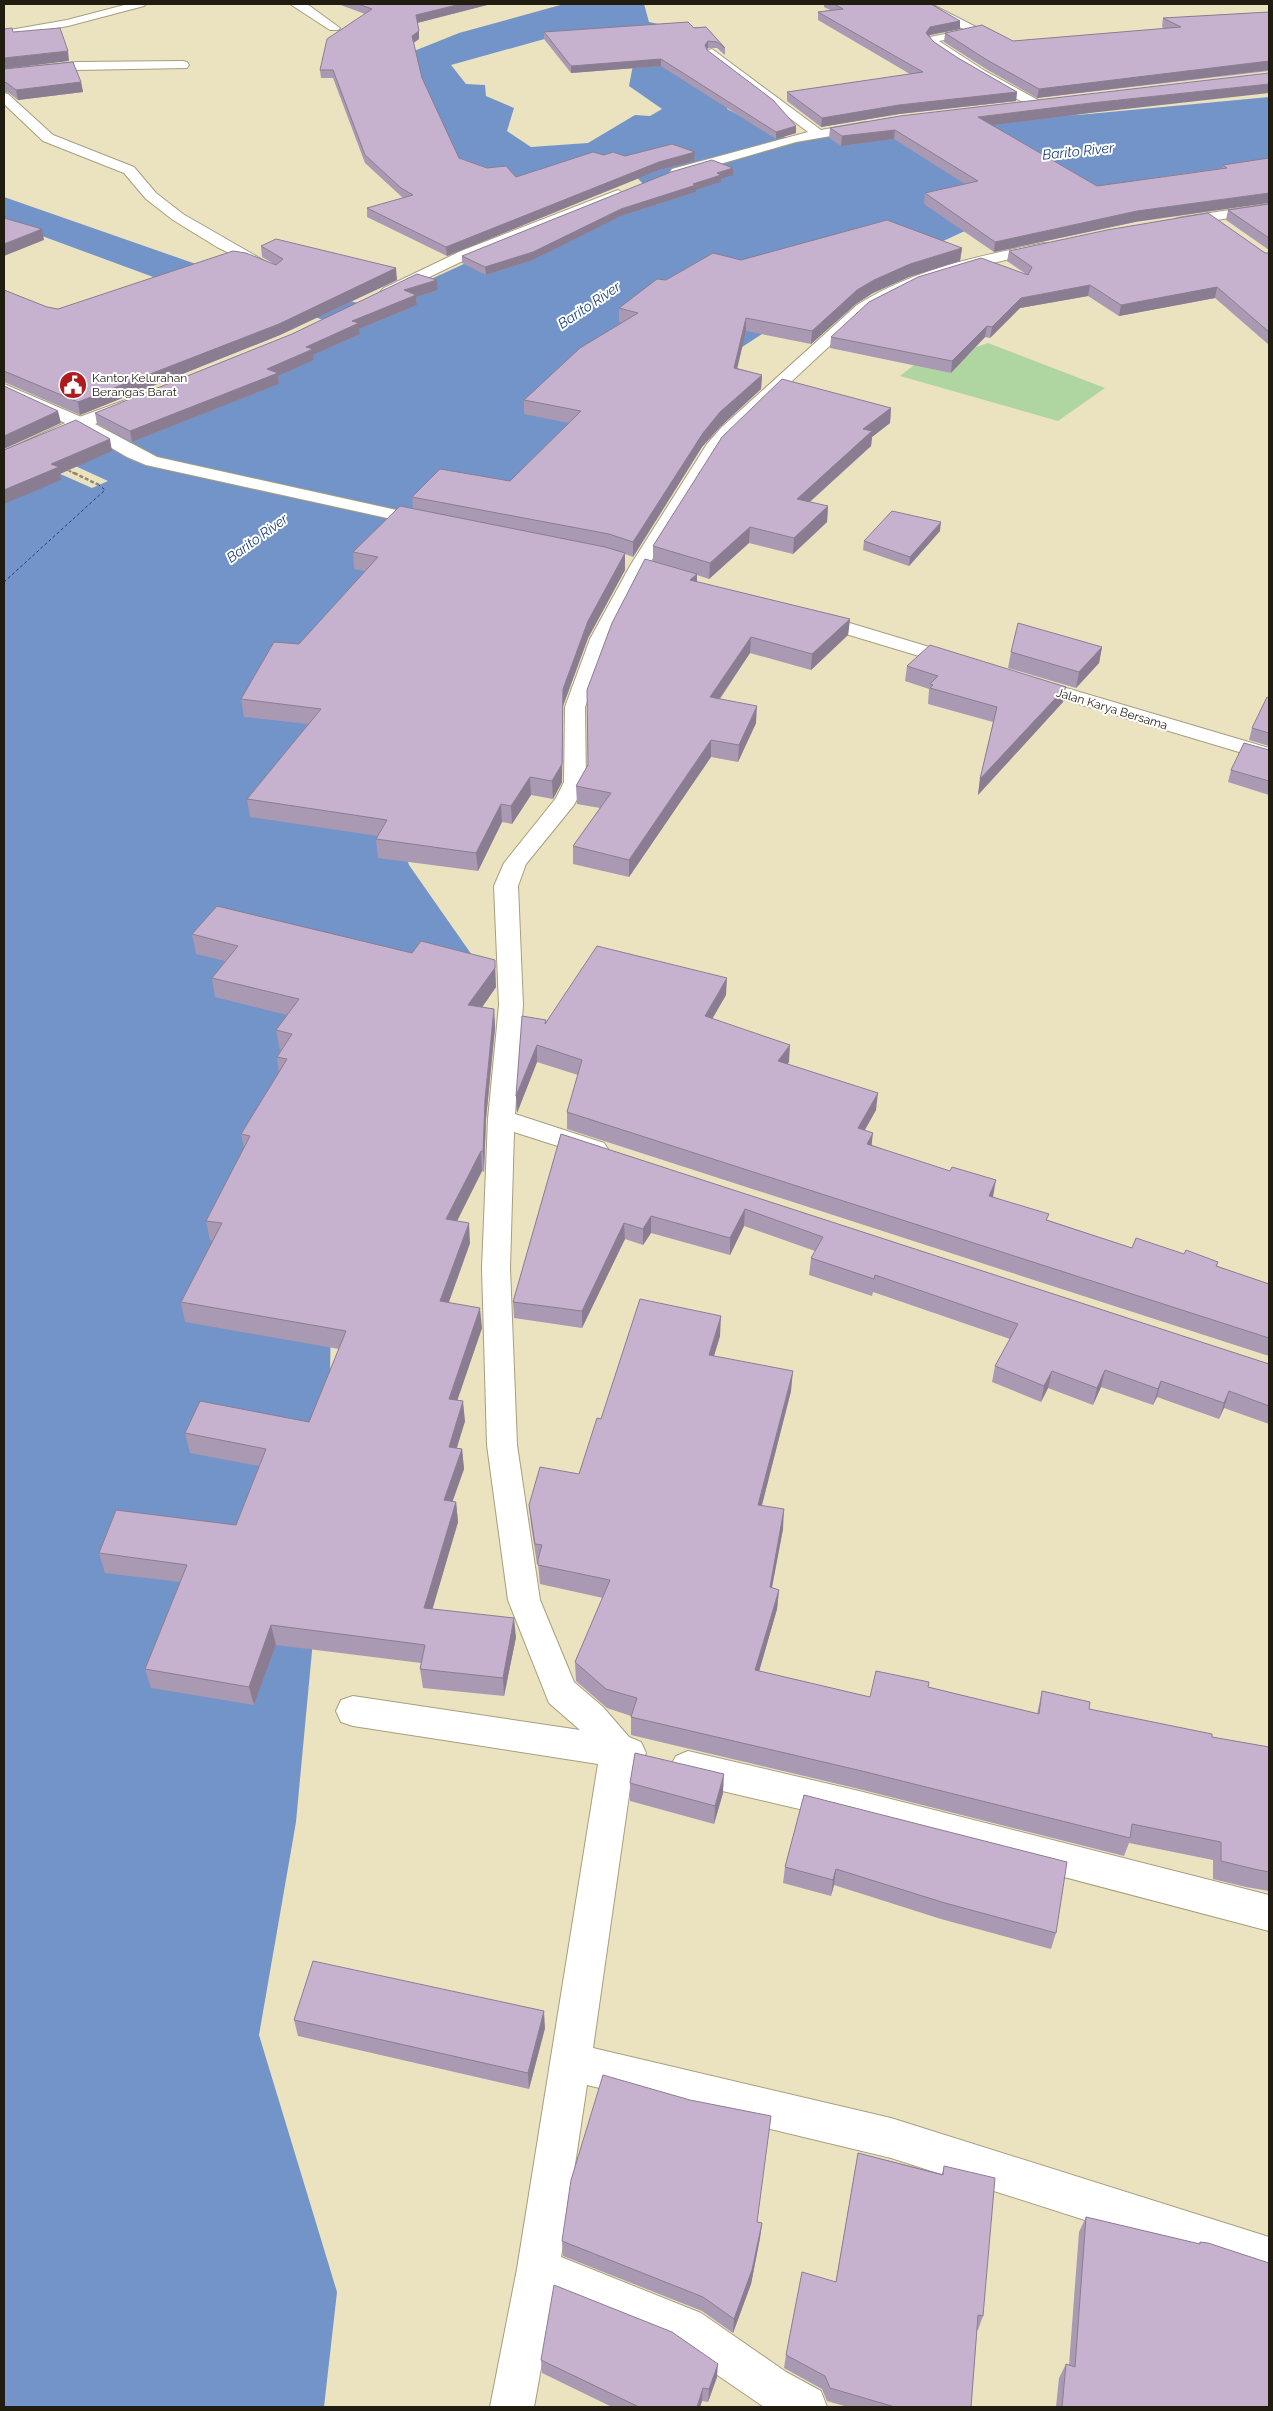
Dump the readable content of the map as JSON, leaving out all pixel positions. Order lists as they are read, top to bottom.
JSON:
{
  "streets": {
    "street": ["Jalan Karya Bersama"]
  },
  "water": ["Barito River"],
  "places": {
    "public building": ["Kantor Kelurahan Berangas Barat"]
  }
}
